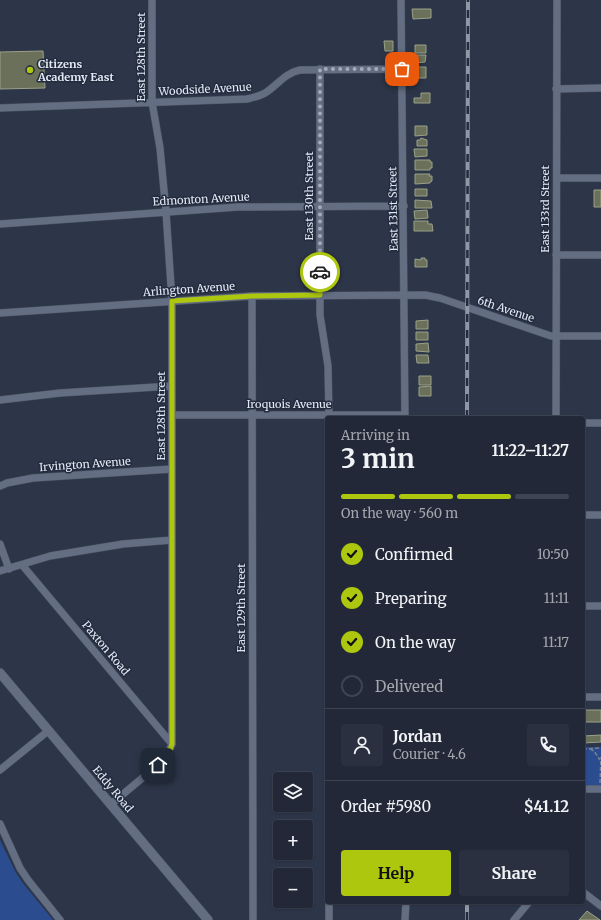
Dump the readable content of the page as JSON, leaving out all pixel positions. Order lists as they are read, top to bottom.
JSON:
{
  "streets": {
    "street": [
      "East 128th Street",
      "Woodside Avenue",
      "East 130th Street",
      "Edmonton Avenue",
      "East 131st Street",
      "East 133rd Street",
      "Arlington Avenue",
      "6th Avenue",
      "Iroquois Avenue",
      "Irvington Avenue",
      "East 129th Street",
      "Paxton Road",
      "Eddy Road"
    ]
  },
  "crossings": [
    ["East 128th Street", "Woodside Avenue"],
    ["East 128th Street", "Edmonton Avenue"],
    ["East 128th Street", "Arlington Avenue"],
    ["East 128th Street", "Iroquois Avenue"],
    ["East 128th Street", "Irvington Avenue"],
    ["East 128th Street", "Paxton Road"],
    ["East 128th Street", "Eddy Road"],
    ["Woodside Avenue", "East 130th Street"],
    ["Woodside Avenue", "East 131st Street"],
    ["East 130th Street", "Edmonton Avenue"],
    ["East 130th Street", "Arlington Avenue"],
    ["East 130th Street", "Iroquois Avenue"],
    ["Edmonton Avenue", "East 131st Street"],
    ["East 131st Street", "Arlington Avenue"],
    ["East 131st Street", "6th Avenue"],
    ["East 131st Street", "Iroquois Avenue"],
    ["East 133rd Street", "6th Avenue"],
    ["Arlington Avenue", "6th Avenue"],
    ["Arlington Avenue", "East 129th Street"],
    ["Iroquois Avenue", "East 129th Street"]
  ],
  "places": ["Citizens Academy East"],
  "page": {
    "heading": ["3 min", "Arriving in", "11:22–11:27"],
    "panel": [
      "Jordan",
      "Courier · 4.6",
      "Order #5980",
      "$41.12"
    ],
    "bar": "On the way · 560 m",
    "list": [
      ["Confirmed", "10:50"],
      ["Preparing", "11:11"],
      ["On the way", "11:17"],
      "Delivered"
    ],
    "map_buttons": ["+", "−"],
    "buttons": ["Help", "Share"]
  }
}
